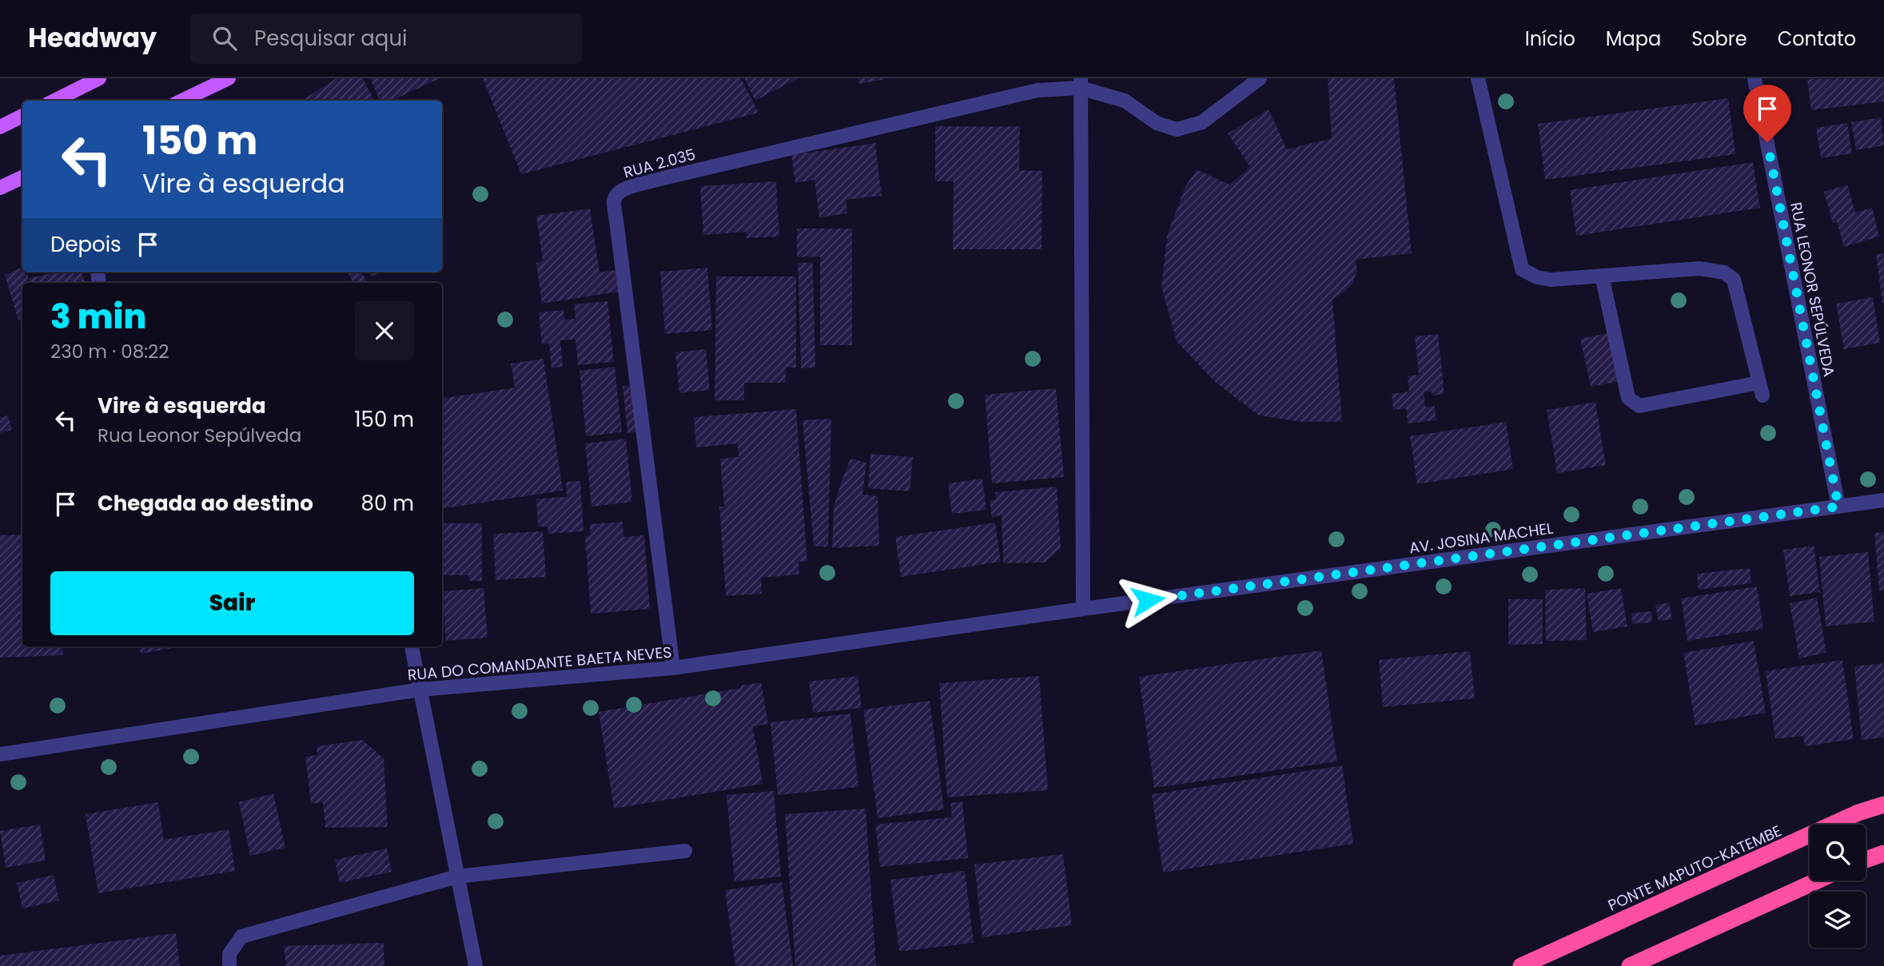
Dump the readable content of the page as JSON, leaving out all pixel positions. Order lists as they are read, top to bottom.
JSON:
{
  "streets": {
    "highway": ["PONTE MAPUTO-KATEMBE"],
    "street": [
      "RUA 2.035",
      "RUA LEONOR SEPÚLVEDA",
      "AV. JOSINA MACHEL",
      "RUA DO COMANDANTE BAETA NEVES"
    ]
  },
  "crossings": [
    ["RUA 2.035", "RUA DO COMANDANTE BAETA NEVES"],
    ["RUA LEONOR SEPÚLVEDA", "AV. JOSINA MACHEL"],
    ["AV. JOSINA MACHEL", "RUA DO COMANDANTE BAETA NEVES"]
  ],
  "page": {
    "header": "Headway",
    "search": "Pesquisar aqui",
    "nav": [
      "Início",
      "Mapa",
      "Sobre",
      "Contato"
    ],
    "turn": ["150 m", "Vire à esquerda"],
    "then": "Depois",
    "heading": ["3 min", "230 m · 08:22"],
    "list": [
      {
        "name": "Vire à esquerda",
        "note": "Rua Leonor Sepúlveda",
        "value": "150 m"
      },
      {
        "name": "Chegada ao destino",
        "value": "80 m"
      }
    ],
    "buttons": "Sair"
  }
}
